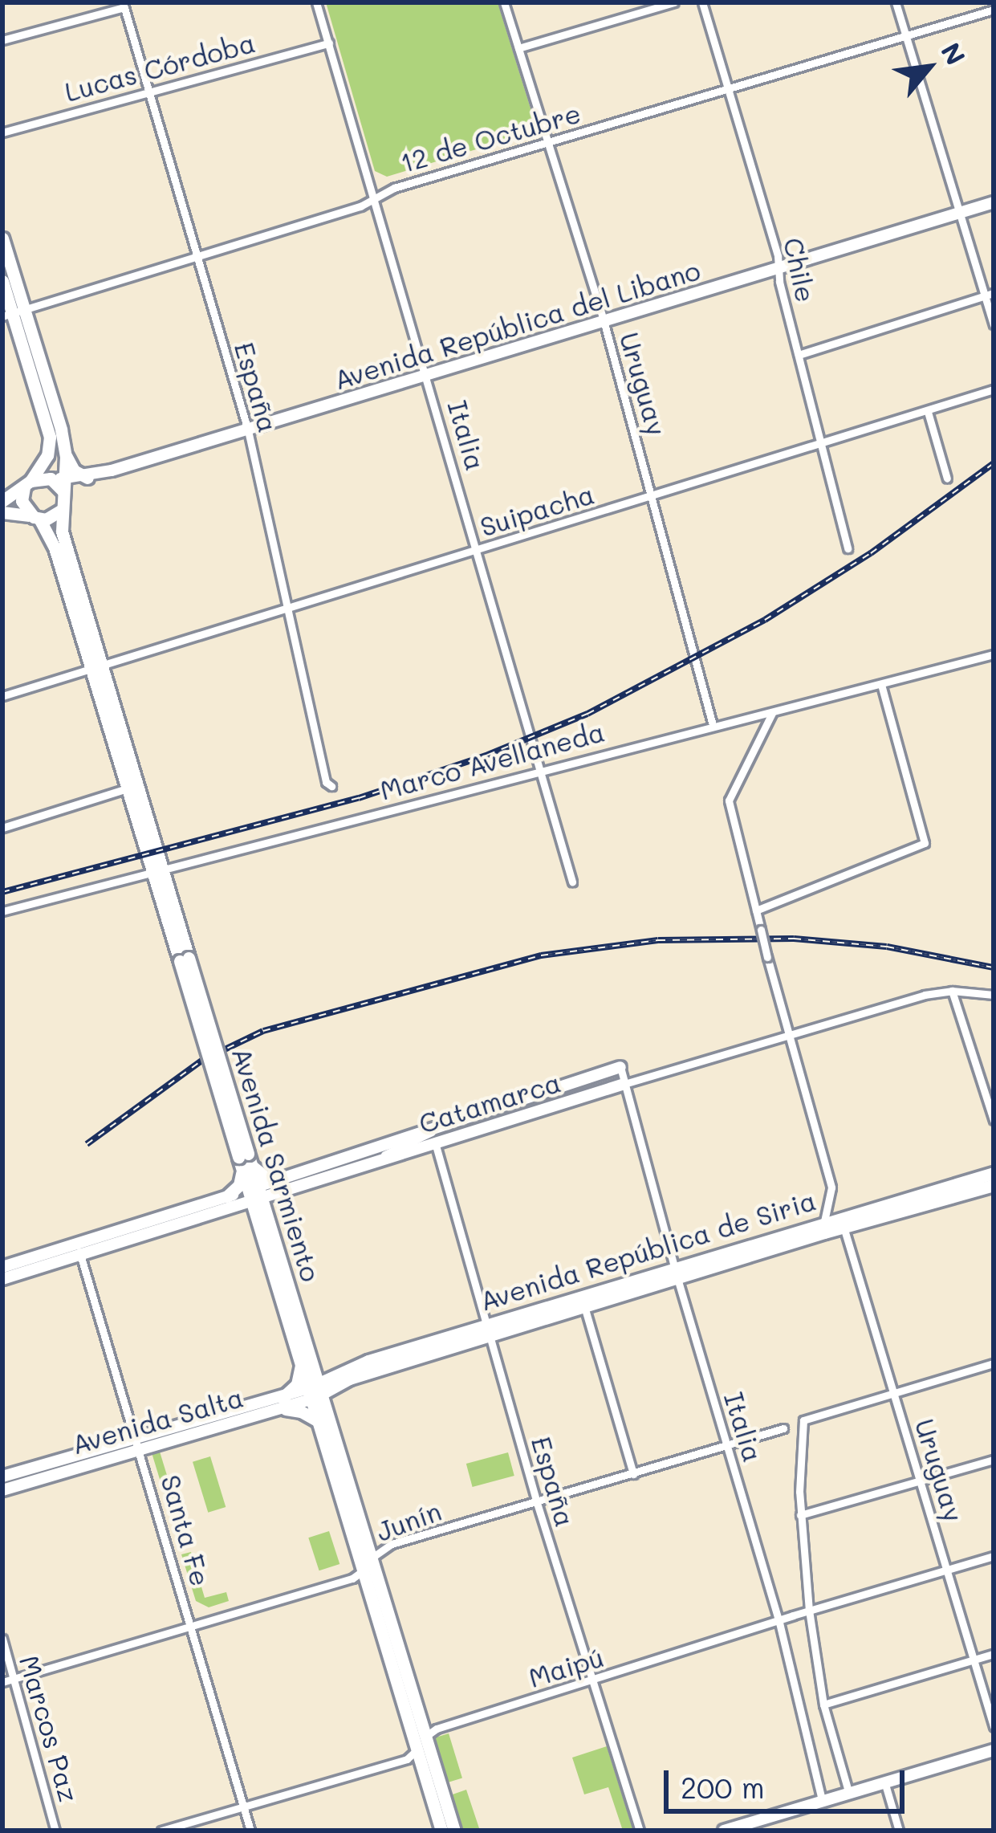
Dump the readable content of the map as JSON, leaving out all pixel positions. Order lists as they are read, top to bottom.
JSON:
{
  "streets": {
    "main road": [
      "Avenida República del Libano",
      "Catamarca",
      "Avenida Sarmiento",
      "Avenida República de Siria",
      "Avenida Salta"
    ],
    "street": [
      "Lucas Córdoba",
      "12 de Octubre",
      "Chile",
      "Uruguay",
      "España",
      "Italia",
      "Suipacha",
      "Marco Avellaneda",
      "Junín",
      "Santa Fe",
      "Maipú",
      "Marcos Paz"
    ]
  },
  "crossings": [
    ["Lucas Córdoba", "España"],
    ["Lucas Córdoba", "Italia"],
    ["12 de Octubre", "Chile"],
    ["12 de Octubre", "Uruguay"],
    ["12 de Octubre", "España"],
    ["12 de Octubre", "Italia"],
    ["Chile", "Avenida República del Libano"],
    ["Chile", "Suipacha"],
    ["Avenida República del Libano", "Uruguay"],
    ["Avenida República del Libano", "España"],
    ["Avenida República del Libano", "Italia"],
    ["Avenida República del Libano", "Avenida Sarmiento"],
    ["Uruguay", "Suipacha"],
    ["Uruguay", "Marco Avellaneda"],
    ["Uruguay", "Catamarca"],
    ["Uruguay", "Avenida República de Siria"],
    ["Uruguay", "Maipú"],
    ["España", "Suipacha"],
    ["España", "Catamarca"],
    ["España", "Avenida República de Siria"],
    ["España", "Junín"],
    ["España", "Maipú"],
    ["Italia", "Suipacha"],
    ["Italia", "Marco Avellaneda"],
    ["Italia", "Catamarca"],
    ["Italia", "Avenida República de Siria"],
    ["Italia", "Junín"],
    ["Italia", "Maipú"],
    ["Suipacha", "Avenida Sarmiento"],
    ["Marco Avellaneda", "Avenida Sarmiento"],
    ["Catamarca", "Avenida Sarmiento"],
    ["Catamarca", "Santa Fe"],
    ["Avenida Sarmiento", "Avenida República de Siria"],
    ["Avenida Sarmiento", "Avenida Salta"],
    ["Avenida Sarmiento", "Junín"],
    ["Avenida Sarmiento", "Maipú"],
    ["Avenida República de Siria", "Avenida Salta"],
    ["Avenida Salta", "Santa Fe"],
    ["Junín", "Santa Fe"],
    ["Junín", "Marcos Paz"]
  ],
  "scale_bar": "200 m",
  "north": "top right"
}
